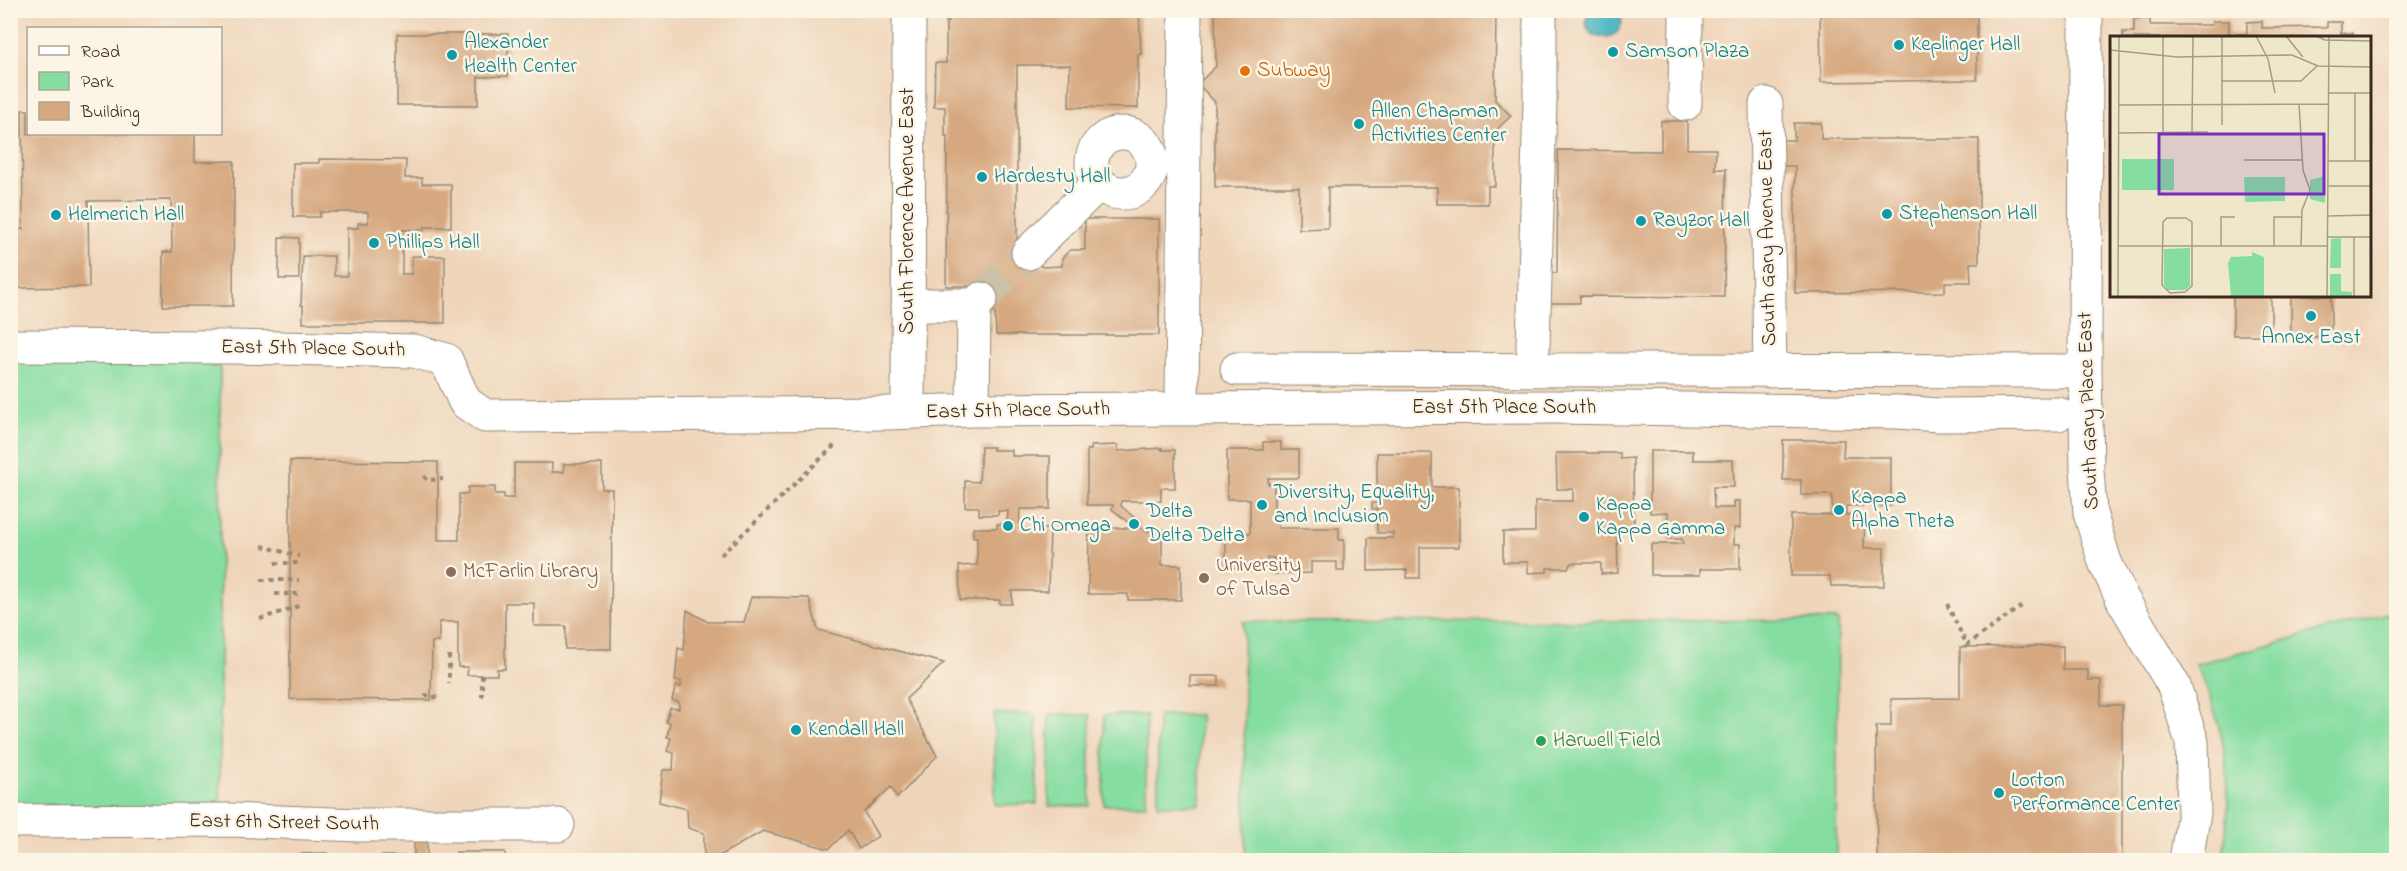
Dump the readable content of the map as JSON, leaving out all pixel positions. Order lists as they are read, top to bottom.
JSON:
{
  "streets": {
    "street": [
      "South Florence Avenue East",
      "South Gary Avenue East",
      "East 5th Place South",
      "South Gary Place East",
      "East 6th Street South"
    ]
  },
  "crossings": [
    ["South Florence Avenue East", "East 5th Place South"],
    ["South Gary Avenue East", "East 5th Place South"],
    ["East 5th Place South", "South Gary Place East"]
  ],
  "places": [
    "Keplinger Hall",
    "Samson Plaza",
    "Alexander Health Center",
    "Subway",
    "Allen Chapman Activities Center",
    "Hardesty Hall",
    "Stephenson Hall",
    "Helmerich Hall",
    "Rayzor Hall",
    "Phillips Hall",
    "Annex East",
    "Diversity, Equality, and Inclusion",
    "Kappa Alpha Theta",
    "Kappa Kappa Gamma",
    "Delta Delta Delta",
    "Chi Omega",
    "McFarlin Library",
    "University of Tulsa",
    "Kendall Hall",
    "Harwell Field",
    "Lorton Performance Center"
  ],
  "legend": ["Road", "Park", "Building"]
}
